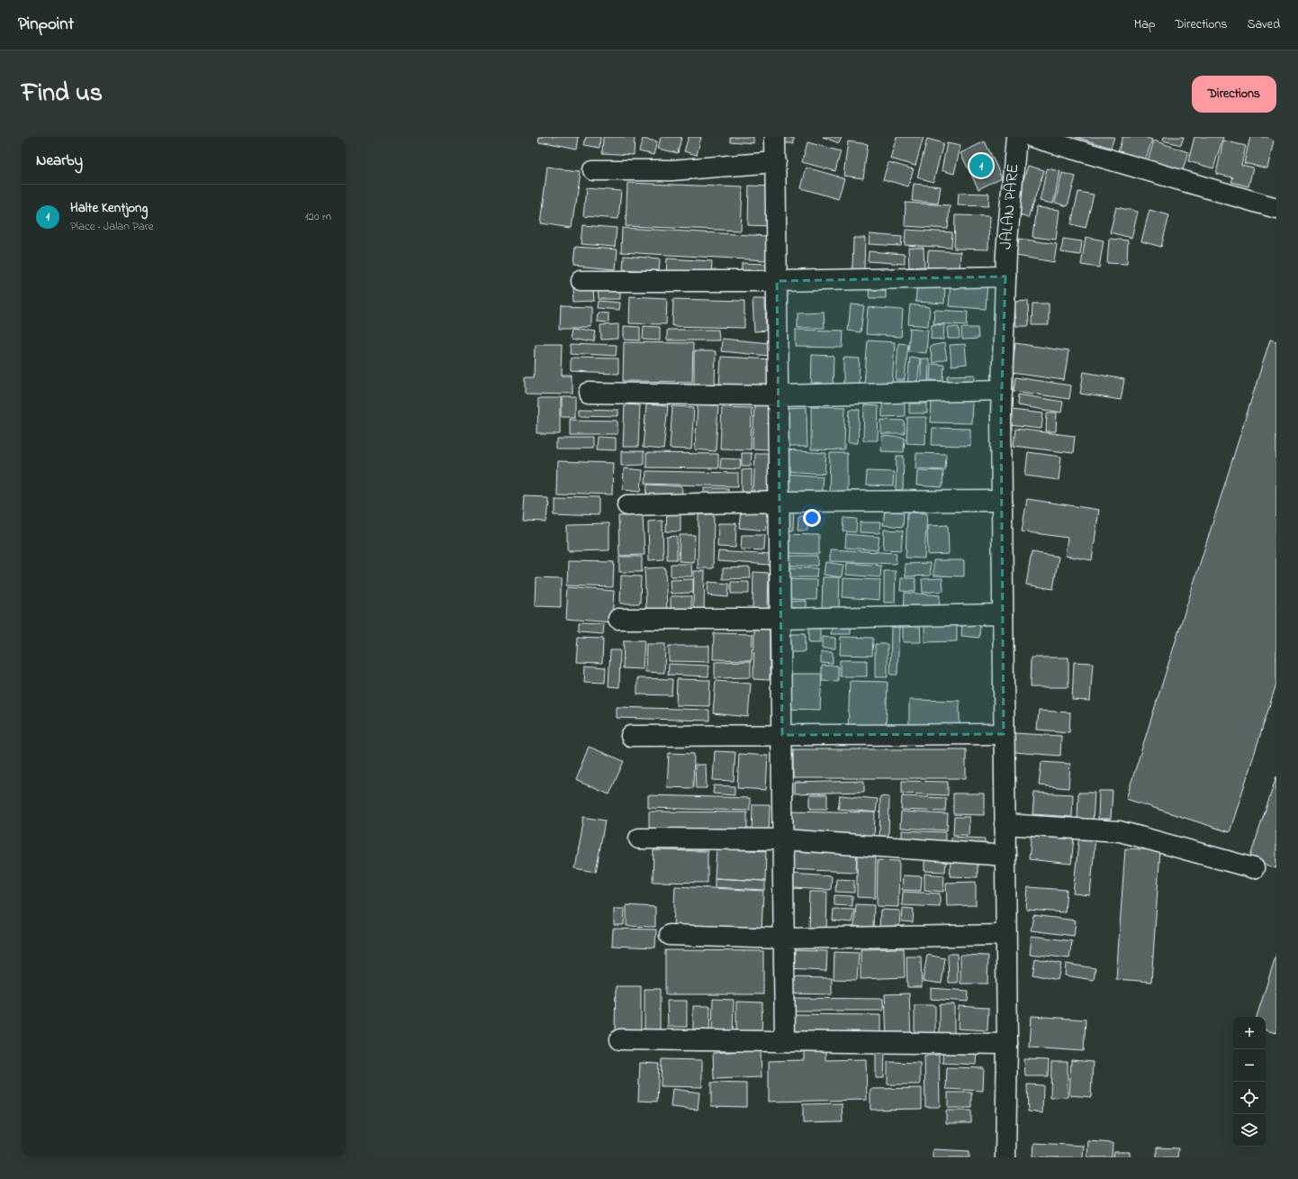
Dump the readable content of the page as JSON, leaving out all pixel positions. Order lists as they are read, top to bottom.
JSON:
{
  "streets": {
    "street": ["JALAN PARE"]
  },
  "page": {
    "header": "Pinpoint",
    "nav": ["Map", "Directions", "Saved"],
    "title": "Find us",
    "buttons": "Directions",
    "heading": "Nearby",
    "pins": "1",
    "list": [
      {
        "mark": "1",
        "name": "Halte Kentjong",
        "note": "Place · Jalan Pare",
        "value": "120 m"
      }
    ],
    "map_buttons": ["+", "−"]
  }
}
